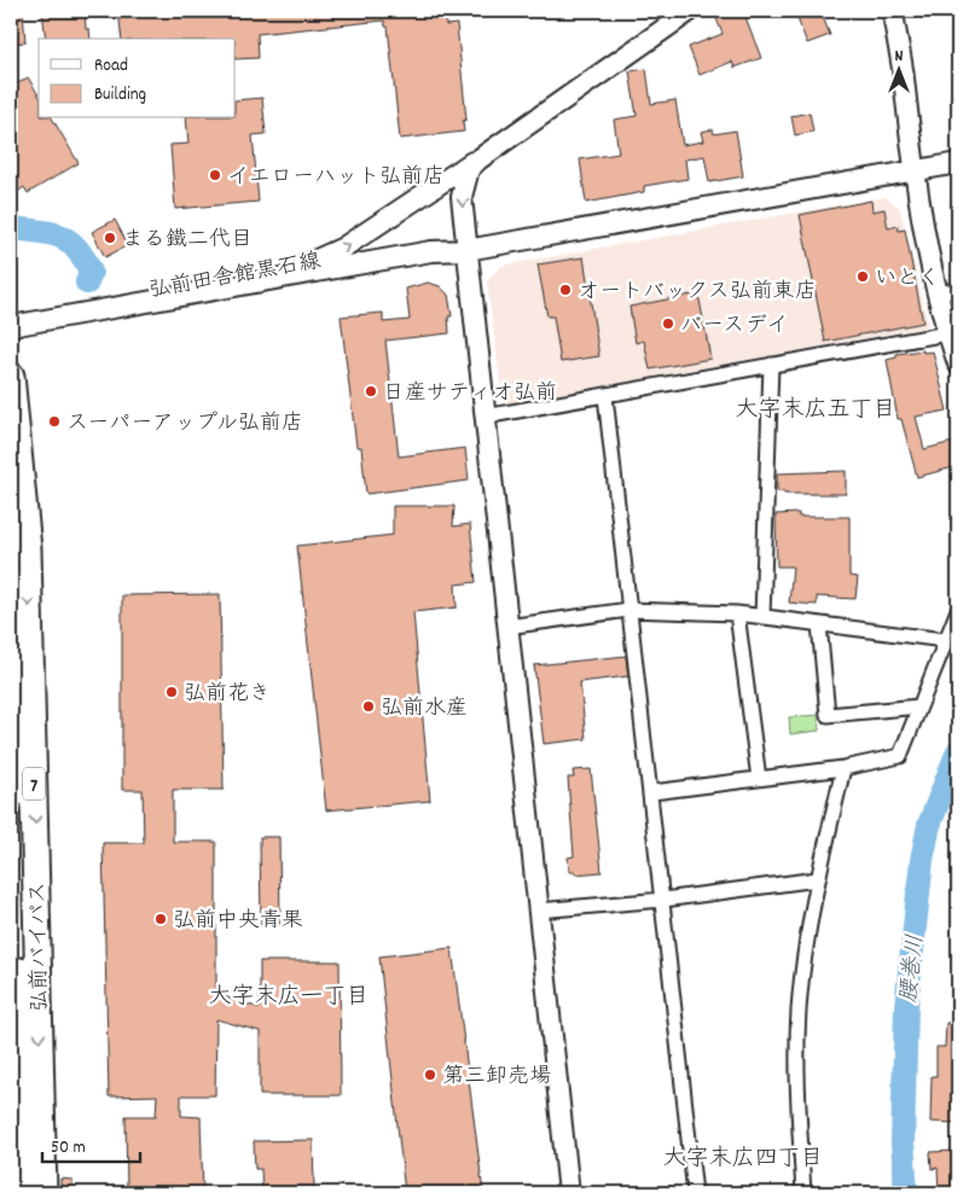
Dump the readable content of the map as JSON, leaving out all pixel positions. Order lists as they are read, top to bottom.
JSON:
{
  "streets": {
    "highway": ["7", "弘前バイパス"],
    "main road": ["弘前田舎館黒石線"]
  },
  "districts": ["大字末広五丁目", "大字末広一丁目", "大字末広四丁目"],
  "water": ["腰巻川"],
  "places": [
    "イエローハット弘前店",
    "まる鐵二代目",
    "いとく",
    "オートバックス弘前東店",
    "バースデイ",
    "日産サティオ弘前",
    "スーパーアップル弘前店",
    "弘前花き",
    "弘前水産",
    "弘前中央青果",
    "第三卸売場"
  ],
  "legend": ["Road", "Building"],
  "scale_bar": "50 m",
  "north": "top"
}
